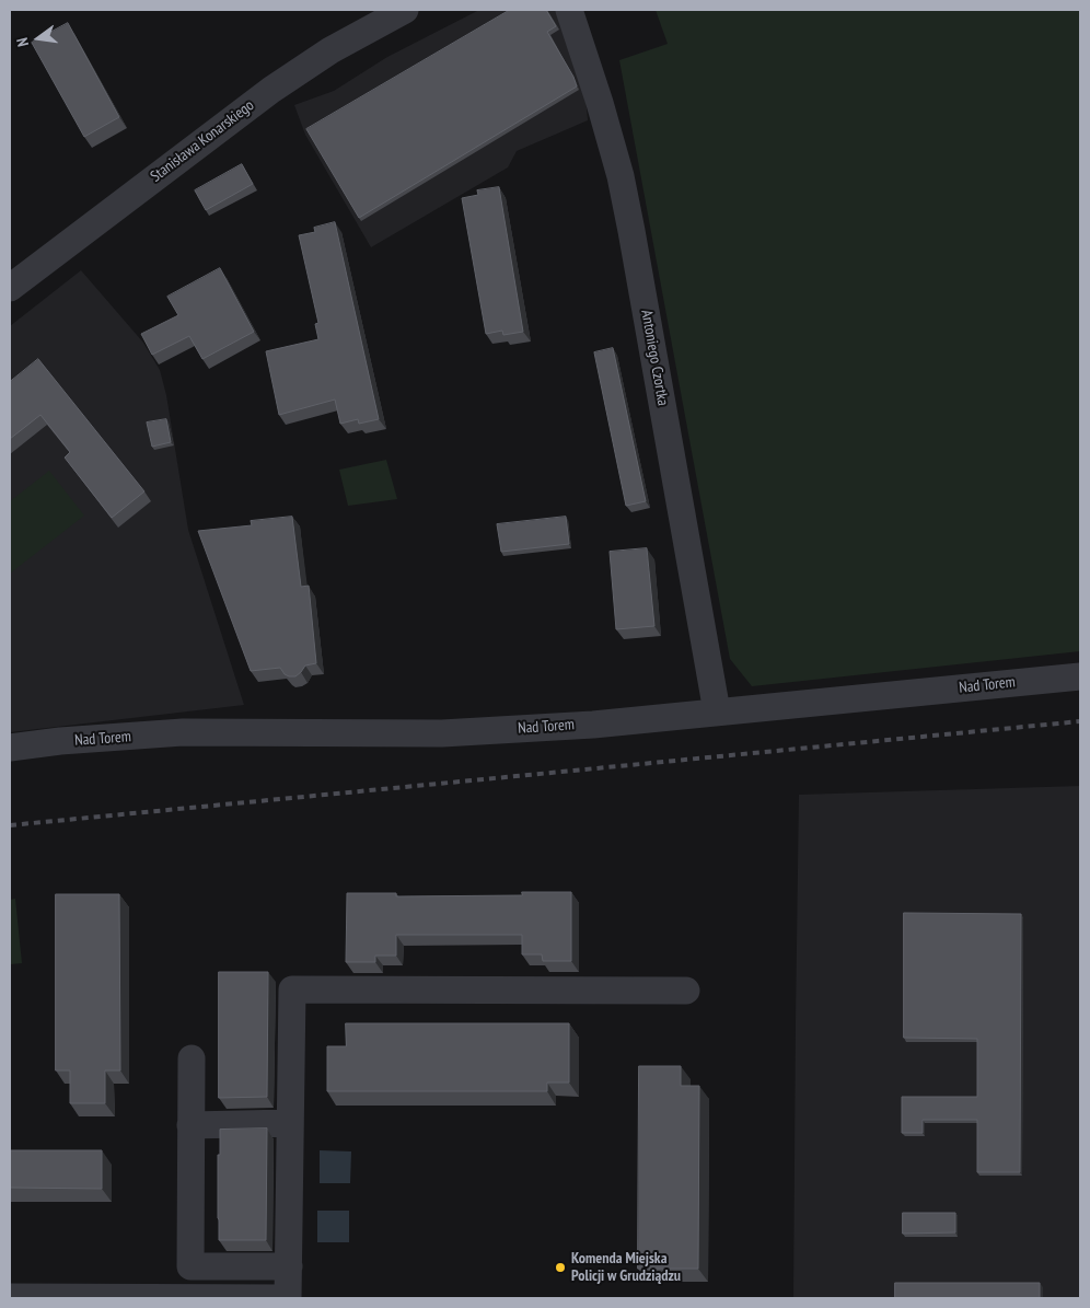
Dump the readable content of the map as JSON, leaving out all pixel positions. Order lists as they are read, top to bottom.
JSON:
{
  "streets": {
    "street": ["Stanisława Konarskiego", "Antoniego Czortka", "Nad Torem"]
  },
  "crossings": [
    ["Antoniego Czortka", "Nad Torem"]
  ],
  "places": ["Komenda Miejska Policji w Grudziądzu"],
  "north": "left"
}
